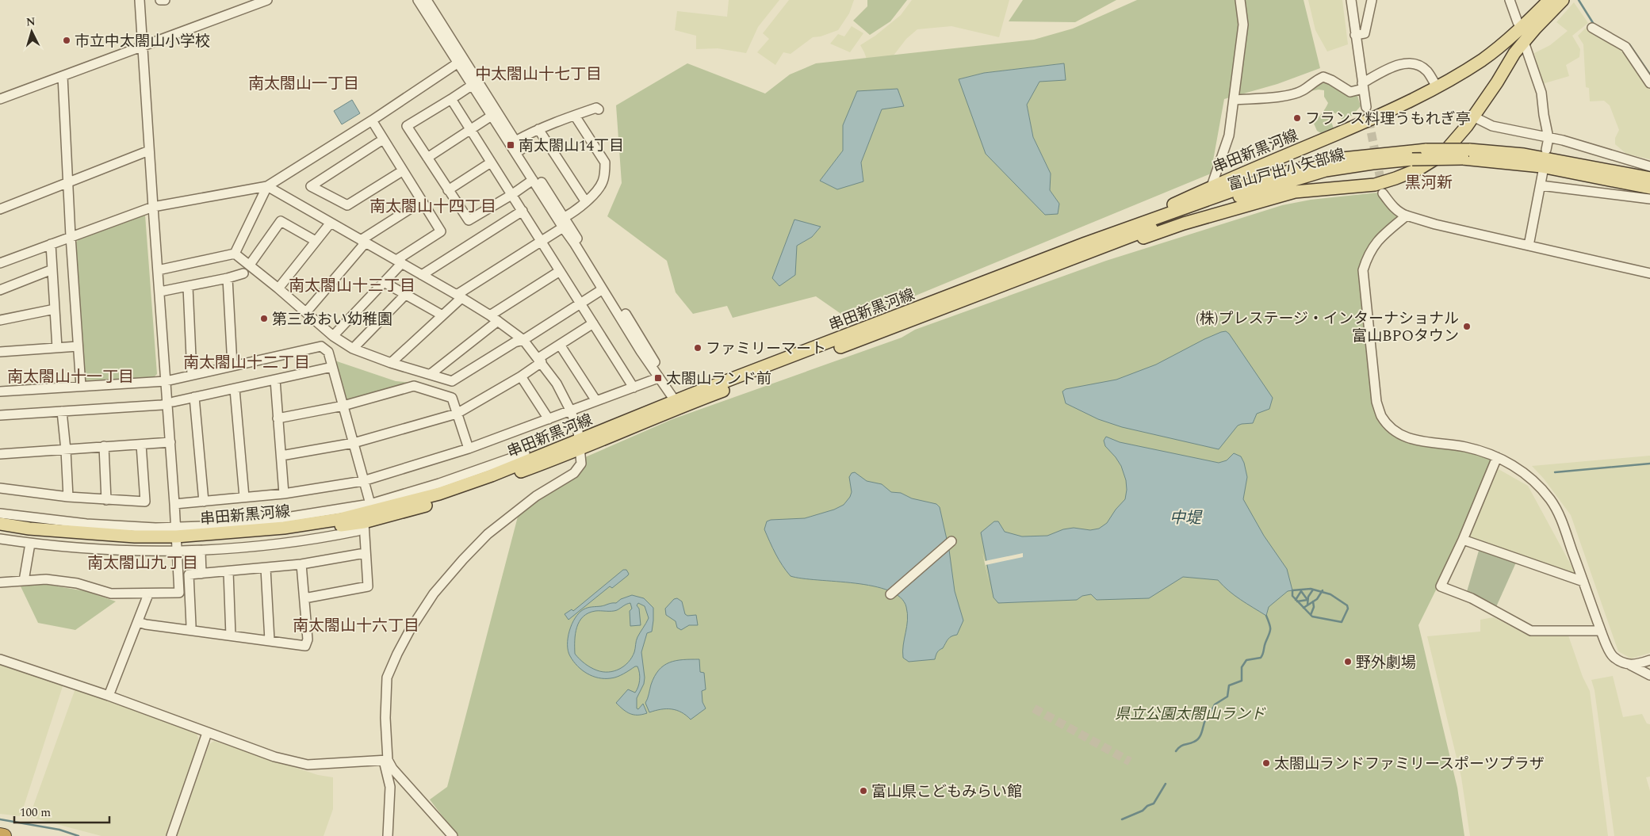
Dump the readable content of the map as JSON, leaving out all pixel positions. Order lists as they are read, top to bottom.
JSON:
{
  "streets": {
    "main road": ["串田新黒河線", "富山戸出小矢部線"]
  },
  "crossings": [
    ["串田新黒河線", "富山戸出小矢部線"]
  ],
  "districts": [
    "中太閤山十七丁目",
    "南太閤山一丁目",
    "黒河新",
    "南太閤山十四丁目",
    "南太閤山十三丁目",
    "南太閤山十二丁目",
    "南太閤山十一丁目",
    "南太閤山九丁目",
    "南太閤山十六丁目"
  ],
  "water": ["中堤"],
  "parks": ["県立公園太閤山ランド"],
  "places": {
    "other": [
      "市立中太閤山小学校",
      "フランス料理うもれぎ亭",
      "第三あおい幼稚園",
      "(株)プレステージ・インターナショナル 富山BPOタウン",
      "ファミリーマート",
      "野外劇場",
      "太閤山ランドファミリースポーツプラザ",
      "富山県こどもみらい館"
    ],
    "transit": ["南太閤山14丁目", "太閤山ランド前"]
  },
  "scale_bar": "100 m",
  "north": "top"
}
